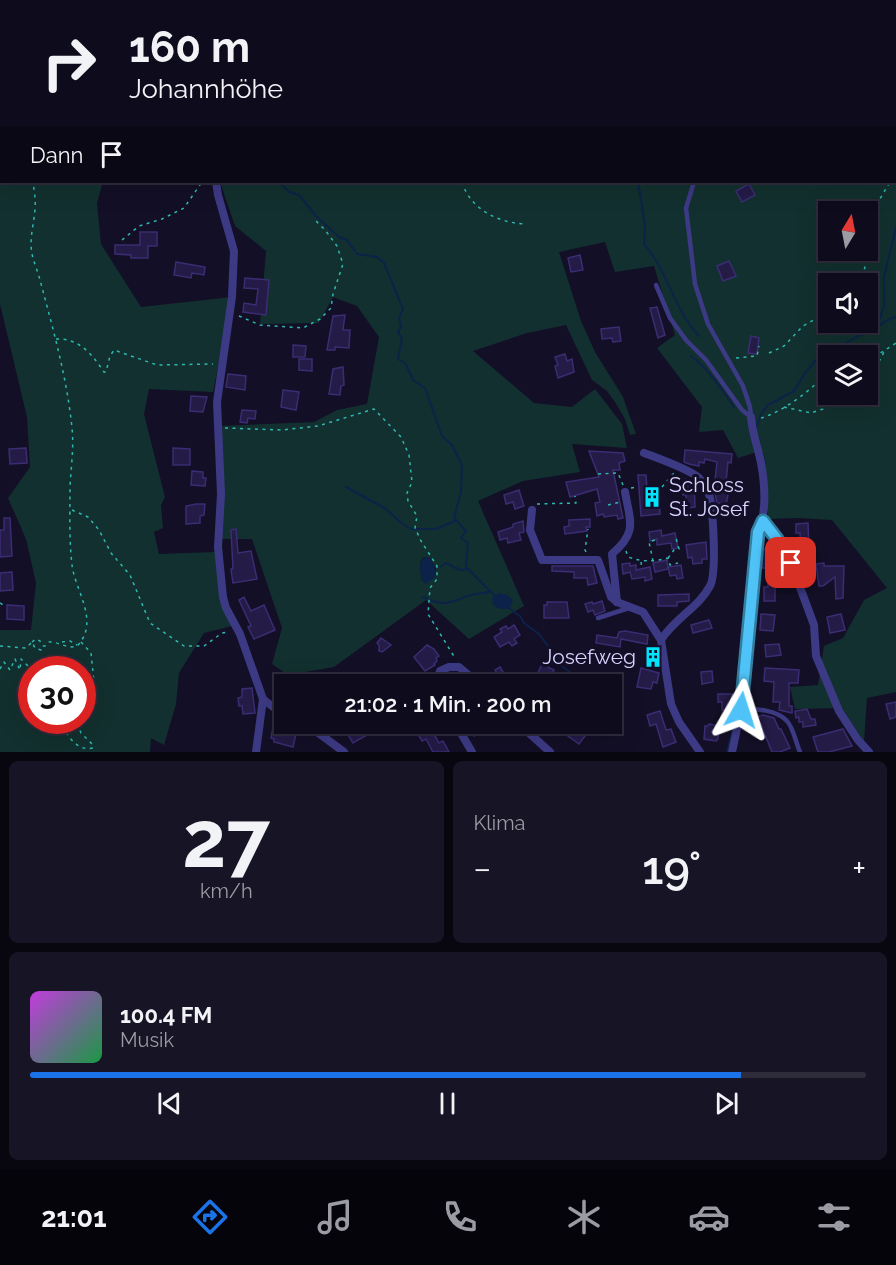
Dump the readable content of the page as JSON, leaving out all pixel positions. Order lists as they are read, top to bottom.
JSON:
{
  "places": {
    "building": ["Schloss St. Josef", "Josefweg"]
  },
  "north": "top",
  "page": {
    "turn": ["160 m", "Johannhöhe"],
    "then": "Dann",
    "limit": "30",
    "trip": "21:02 · 1 Min. · 200 m",
    "tile": [
      ["27", "km/h"],
      "Klima"
    ],
    "heat": ["−", "19°", "+"],
    "song": ["100.4 FM", "Musik"],
    "tabs": "21:01"
  }
}
